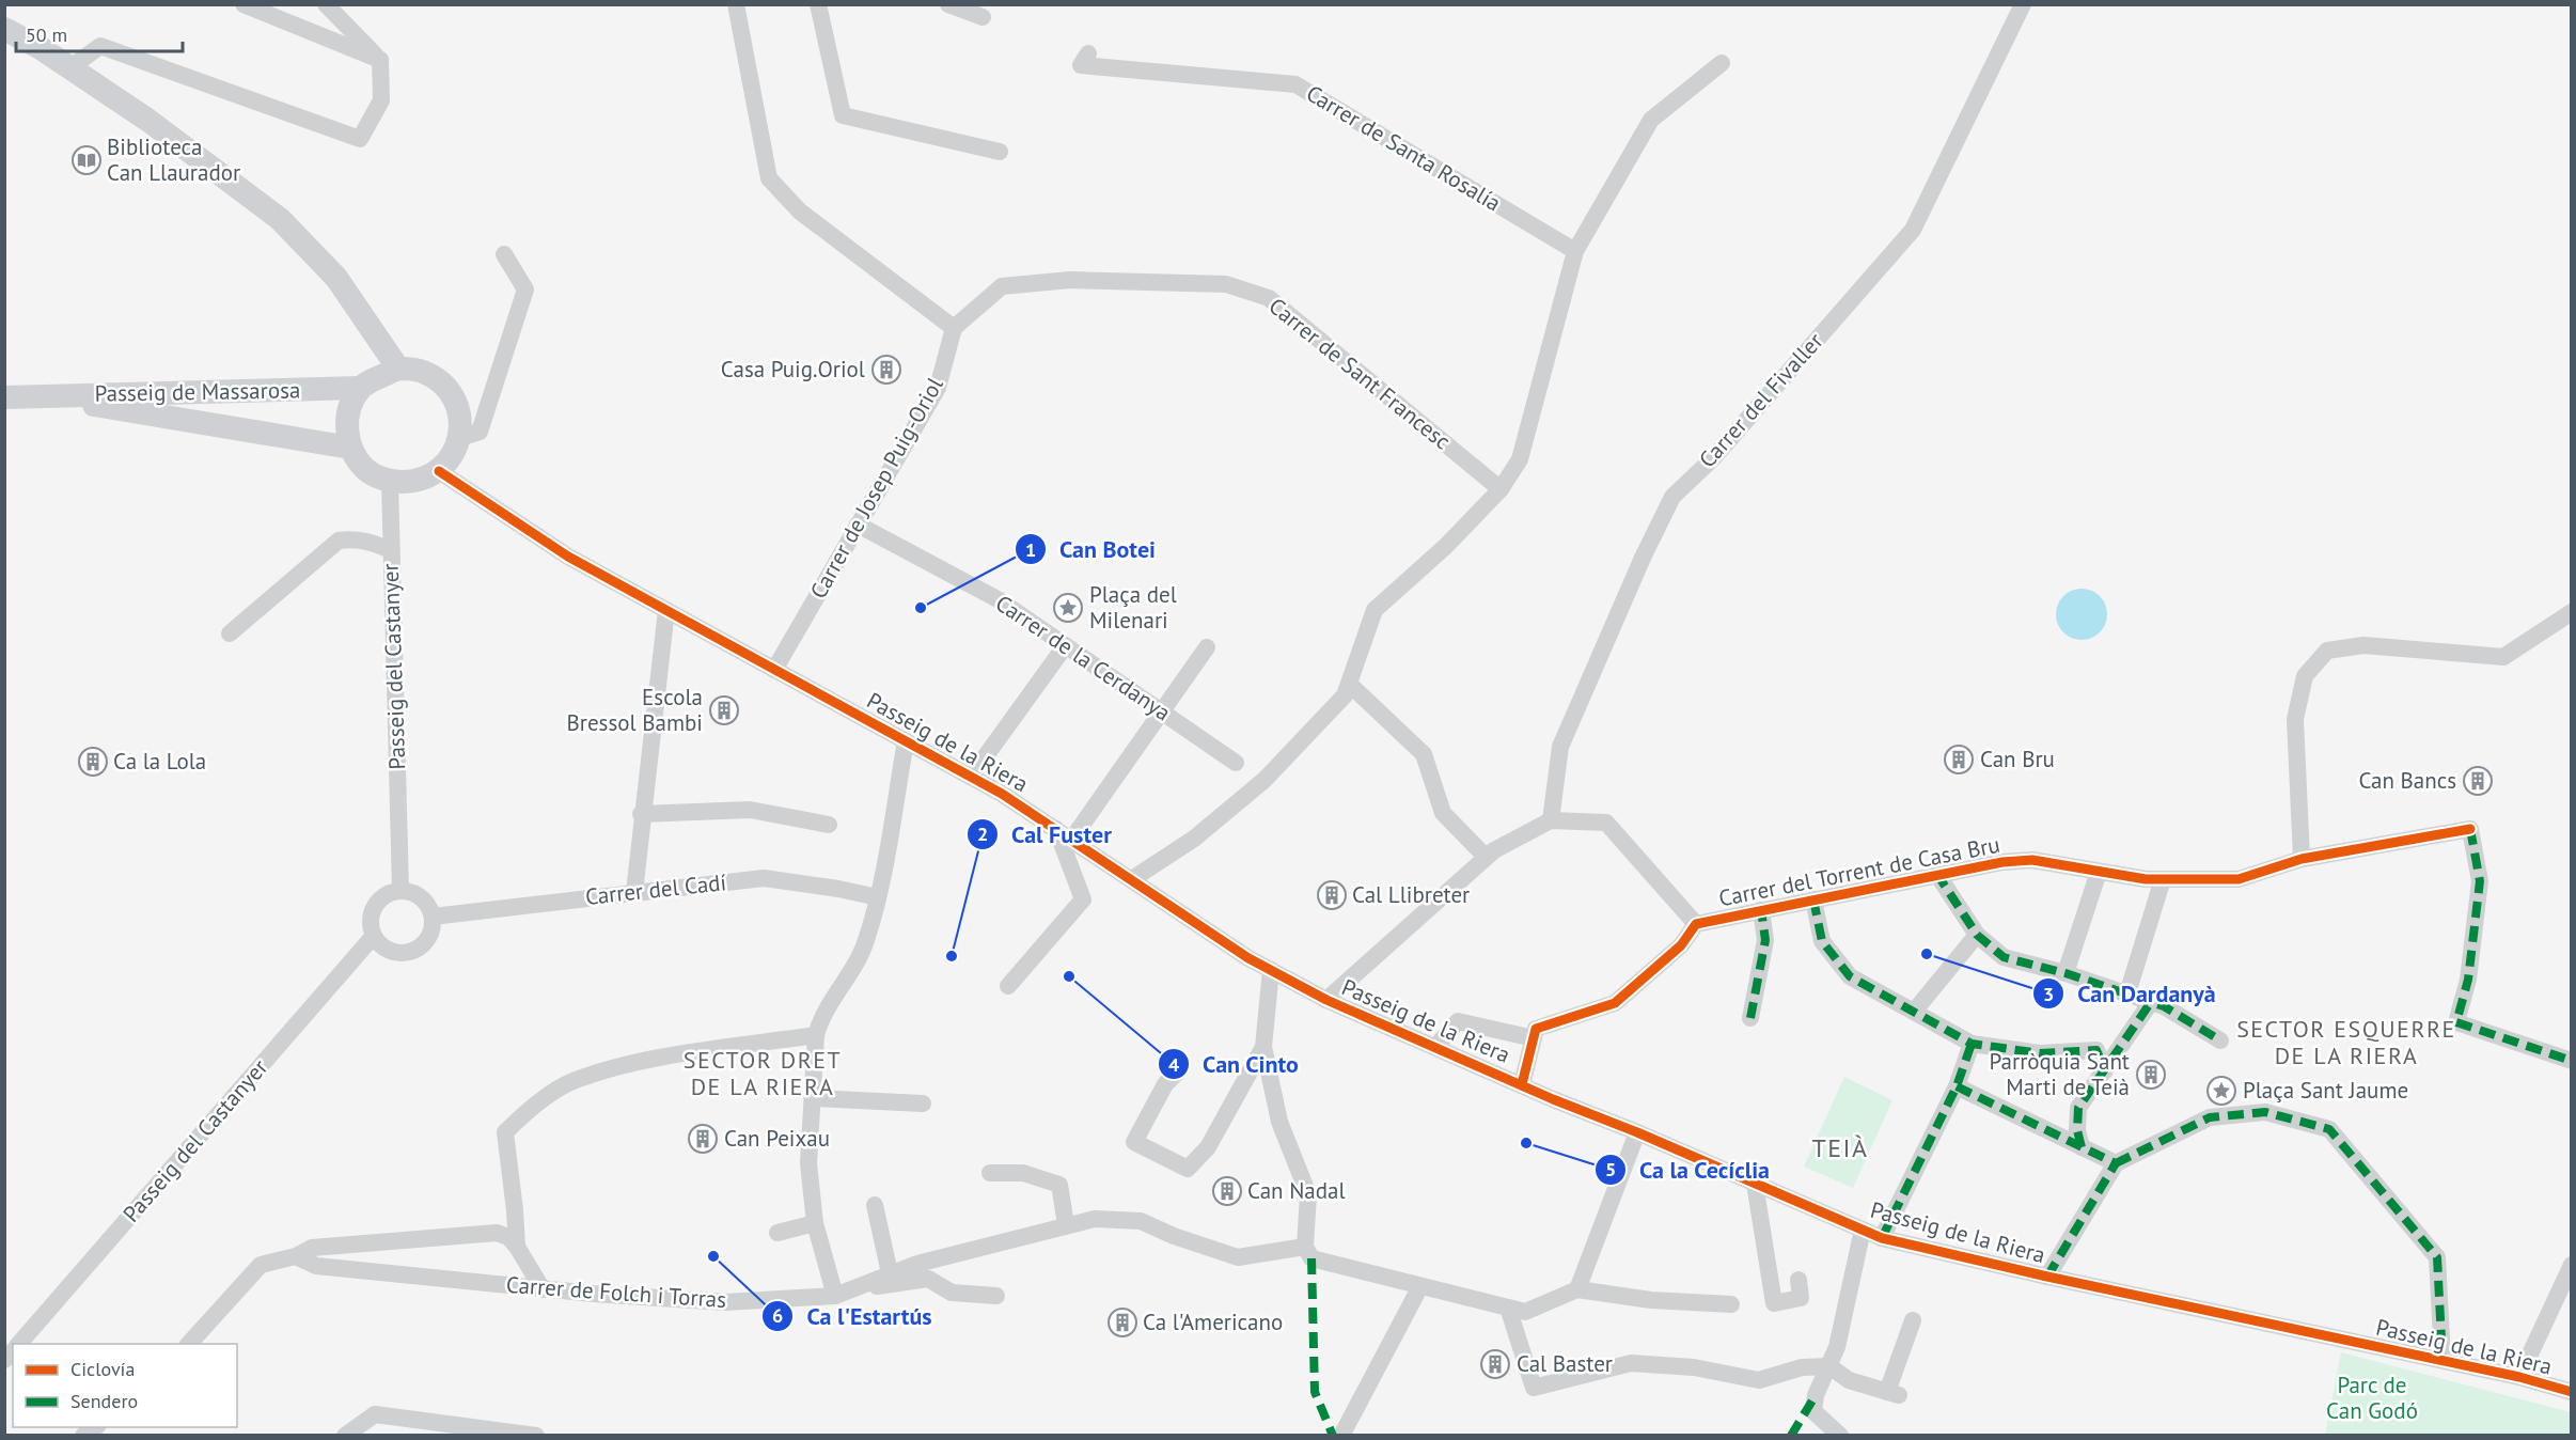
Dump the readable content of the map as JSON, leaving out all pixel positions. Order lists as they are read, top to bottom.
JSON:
{
  "streets": {
    "street": [
      "Carrer de Santa Rosalía",
      "Carrer de Sant Francesc",
      "Passeig de Massarosa",
      "Carrer del Fivaller",
      "Carrer de Josep Puig-Oriol",
      "Carrer de la Cerdanya",
      "Passeig del Castanyer",
      "Passeig de la Riera",
      "Carrer del Torrent de Casa Bru",
      "Carrer del Cadí",
      "Carrer de Folch i Torras"
    ]
  },
  "crossings": [
    ["Carrer de Sant Francesc", "Carrer de Josep Puig-Oriol"],
    ["Passeig de Massarosa", "Passeig del Castanyer"],
    ["Passeig de Massarosa", "Passeig de la Riera"],
    ["Carrer de Josep Puig-Oriol", "Carrer de la Cerdanya"],
    ["Carrer de Josep Puig-Oriol", "Passeig de la Riera"],
    ["Passeig del Castanyer", "Passeig de la Riera"],
    ["Passeig del Castanyer", "Carrer del Cadí"]
  ],
  "districts": ["SECTOR ESQUERRE DE LA RIERA", "SECTOR DRET DE LA RIERA", "TEIÀ"],
  "parks": ["Parc de Can Godó"],
  "places": {
    "library": ["Biblioteca Can Llaurador"],
    "building": [
      "Casa Puig.Oriol",
      "Escola Bressol Bambi",
      "Can Bru",
      "Ca la Lola",
      "Can Bancs",
      "Cal Llibreter",
      "Parròquia Sant Marti de Teià",
      "Can Peixau",
      "Can Nadal",
      "Ca l'Americano",
      "Cal Baster"
    ],
    "other": [
      "Can Botei",
      "Can Dardanyà",
      "Cal Fuster",
      "Can Cinto",
      "Ca la Cecíclia",
      "Ca l'Estartús"
    ],
    "place": ["Plaça del Milenari", "Plaça Sant Jaume"]
  },
  "legend": ["Ciclovía", "Sendero"],
  "scale_bar": "50 m"
}
